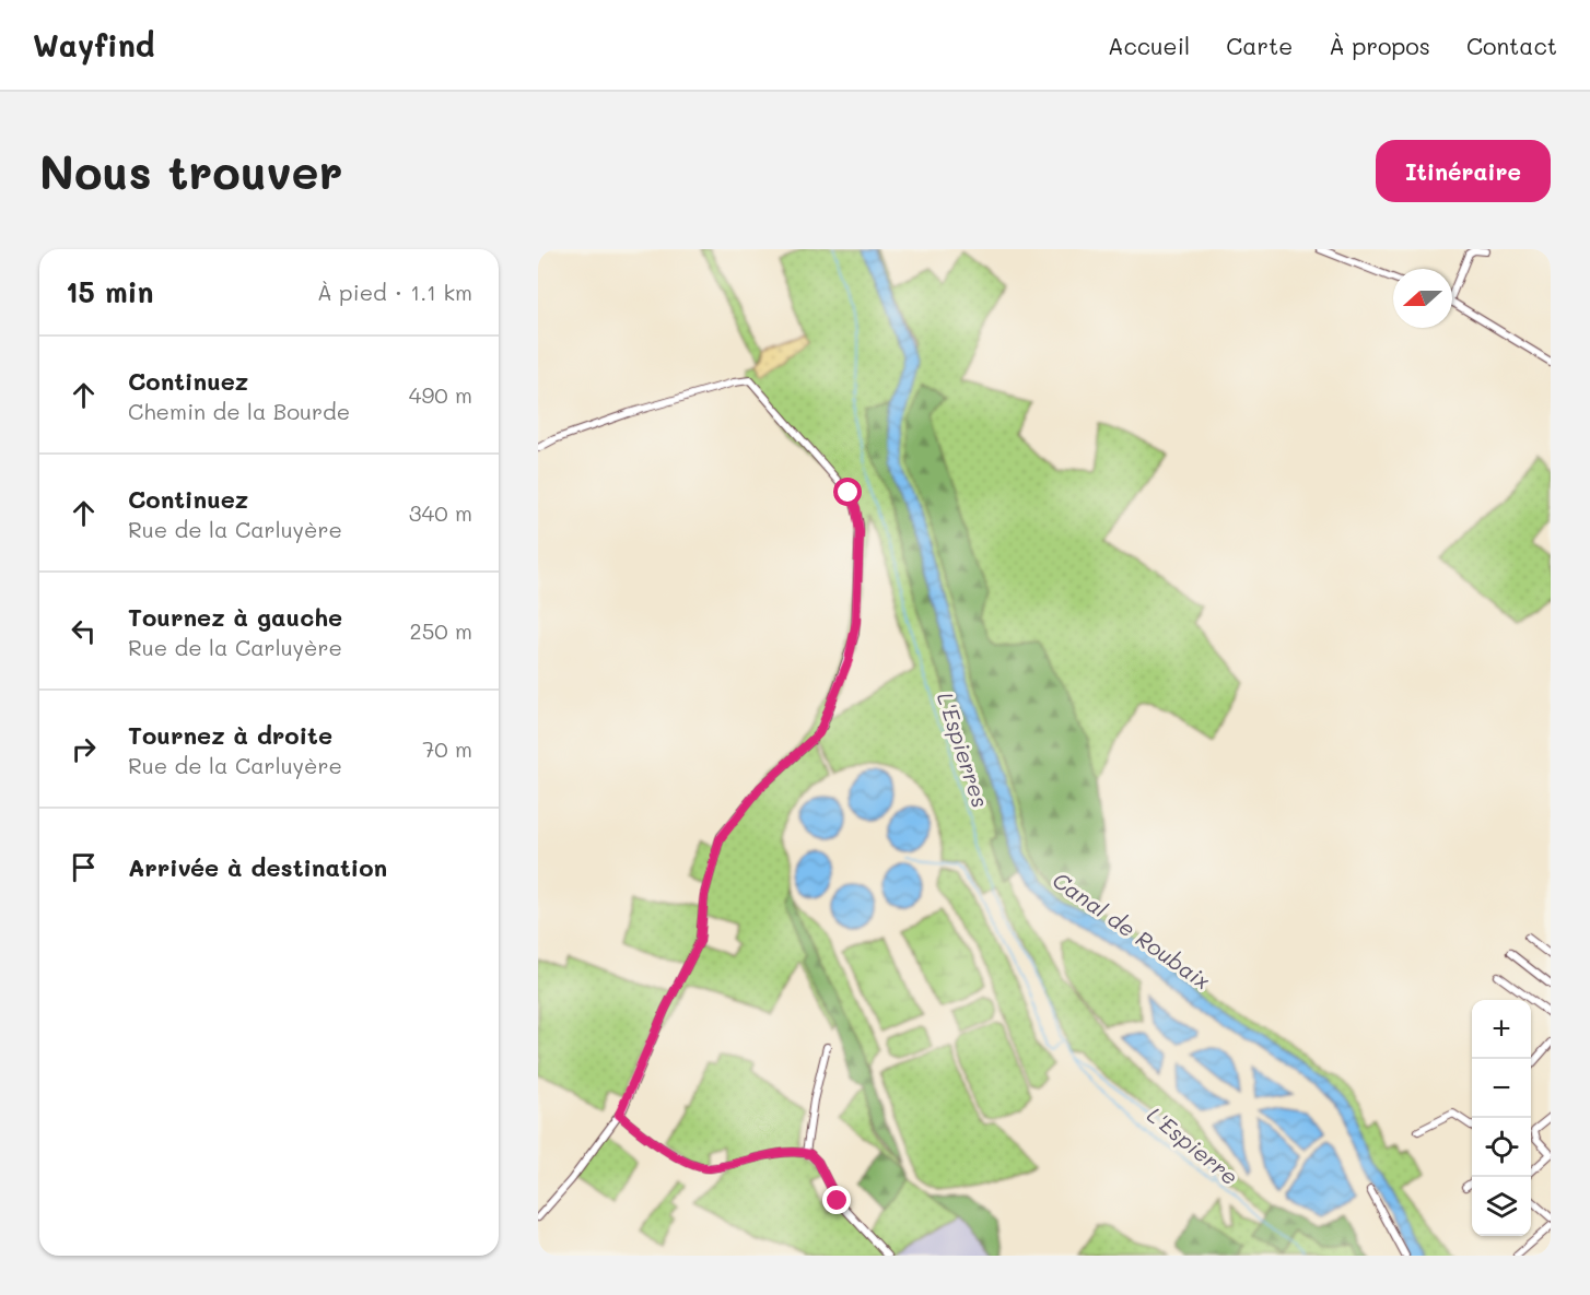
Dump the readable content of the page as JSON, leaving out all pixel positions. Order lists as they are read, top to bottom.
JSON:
{
  "water": ["L'Espierres", "Canal de Roubaix", "L'Espierre"],
  "north": "left",
  "page": {
    "header": "Wayfind",
    "nav": [
      "Accueil",
      "Carte",
      "À propos",
      "Contact"
    ],
    "buttons": "Itinéraire",
    "title": "Nous trouver",
    "heading": ["15 min", "À pied · 1.1 km"],
    "list": [
      ["Continuez", "Chemin de la Bourde", "490 m"],
      ["Continuez", "Rue de la Carluyère", "340 m"],
      ["Tournez à gauche", "Rue de la Carluyère", "250 m"],
      ["Tournez à droite", "Rue de la Carluyère", "70 m"],
      "Arrivée à destination"
    ],
    "map_buttons": ["+", "−"]
  }
}
